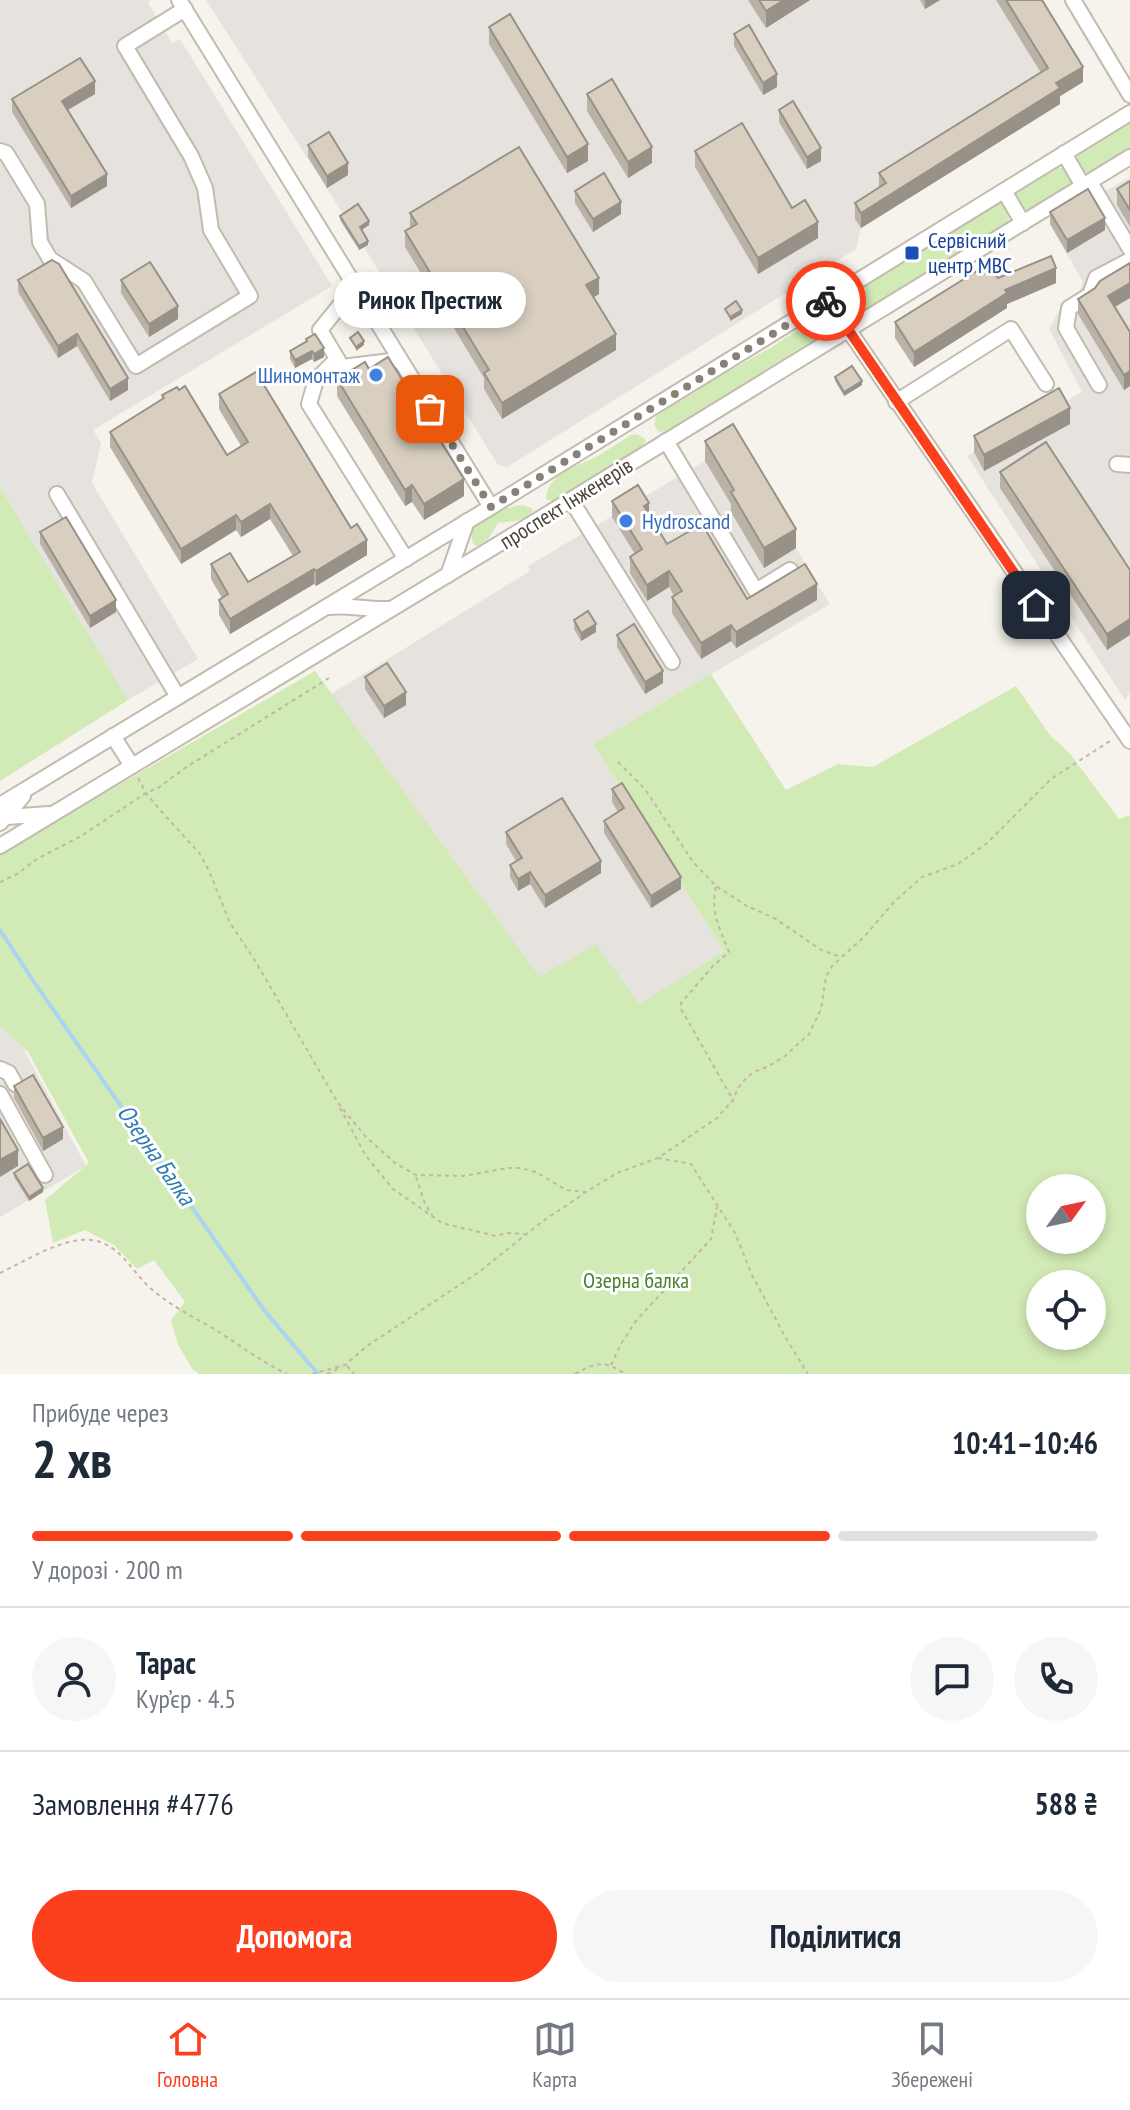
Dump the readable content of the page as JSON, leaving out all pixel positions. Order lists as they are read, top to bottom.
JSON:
{
  "streets": {
    "street": ["проспект Інженерів"]
  },
  "water": ["Озерна Балка"],
  "parks": ["Озерна балка"],
  "places": {
    "transit": ["Сервісний центр МВС"],
    "other": ["Шиномонтаж", "Ринок Престиж", "Hydroscand"]
  },
  "north": "top right",
  "page": {
    "bubble": "Ринок Престиж",
    "heading": ["2 хв", "Прибуде через", "10:41–10:46"],
    "panel": [
      "Тарас",
      "Кур’єр · 4.5",
      "Замовлення #4776",
      "588 ₴"
    ],
    "bar": "У дорозі · 200 m",
    "buttons": ["Допомога", "Поділитися"],
    "tabs": ["Головна", "Карта", "Збережені"]
  }
}
